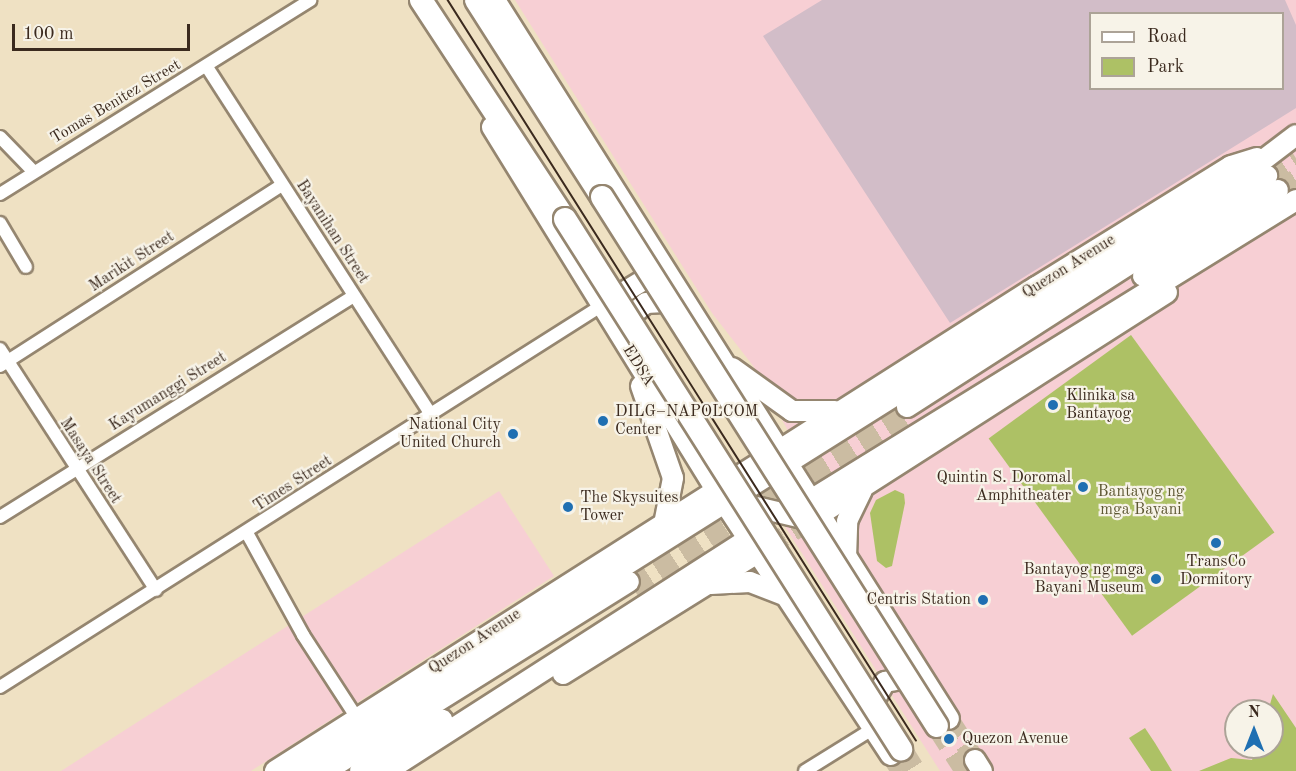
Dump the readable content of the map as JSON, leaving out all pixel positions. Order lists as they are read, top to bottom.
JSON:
{
  "streets": {
    "highway": ["EDSA"],
    "main road": ["Quezon Avenue"],
    "street": [
      "Tomas Benitez Street",
      "Bayanihan Street",
      "Marikit Street",
      "Kayumanggi Street",
      "Masaya Street",
      "Times Street"
    ]
  },
  "crossings": [
    ["Tomas Benitez Street", "Bayanihan Street"],
    ["Bayanihan Street", "Marikit Street"],
    ["Bayanihan Street", "Kayumanggi Street"],
    ["Bayanihan Street", "Times Street"],
    ["Marikit Street", "Masaya Street"],
    ["Quezon Avenue", "EDSA"],
    ["EDSA", "Times Street"],
    ["Kayumanggi Street", "Masaya Street"],
    ["Masaya Street", "Times Street"]
  ],
  "parks": ["Bantayog ng mga Bayani"],
  "places": [
    "Klinika sa Bantayog",
    "DILG–NAPOLCOM Center",
    "National City United Church",
    "Quintin S. Doromal Amphitheater",
    "The Skysuites Tower",
    "TransCo Dormitory",
    "Bantayog ng mga Bayani Museum",
    "Centris Station",
    "Quezon Avenue"
  ],
  "legend": ["Road", "Park"],
  "scale_bar": "100 m",
  "north": "top"
}
